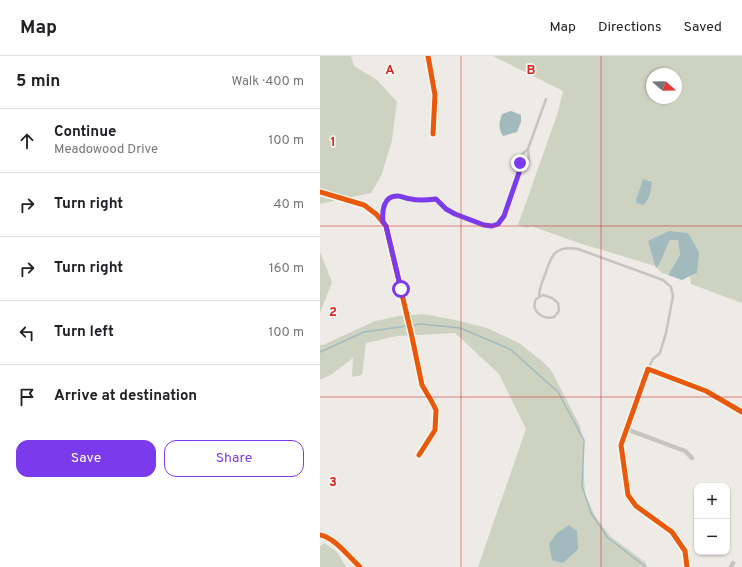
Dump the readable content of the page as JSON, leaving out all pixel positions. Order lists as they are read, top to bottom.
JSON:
{
  "north": "right",
  "page": {
    "header": "Map",
    "nav": ["Map", "Directions", "Saved"],
    "heading": ["5 min", "Walk · 400 m"],
    "list": [
      ["Continue", "Meadowood Drive", "100 m"],
      ["Turn right", "40 m"],
      ["Turn right", "160 m"],
      ["Turn left", "100 m"],
      "Arrive at destination"
    ],
    "buttons": ["Save", "Share"],
    "map_buttons": ["+", "−"]
  },
  "grid": {
    "columns": ["A", "B"],
    "rows": ["1", "2", "3"]
  }
}
